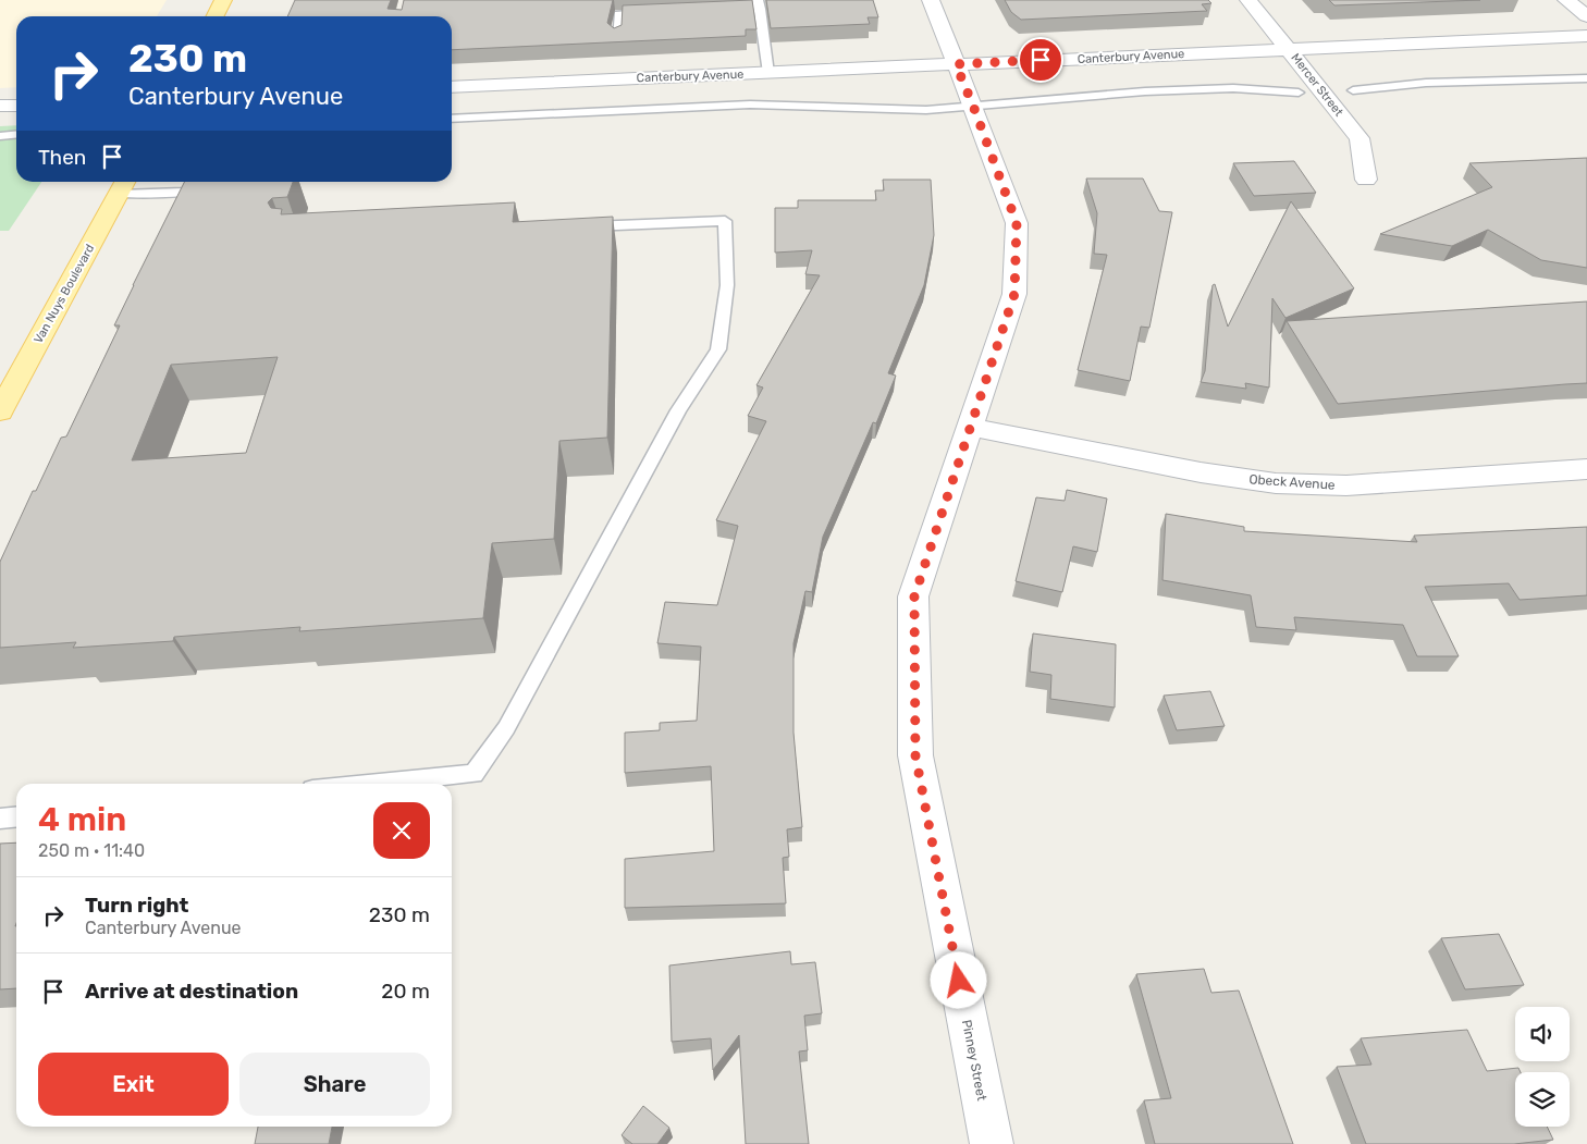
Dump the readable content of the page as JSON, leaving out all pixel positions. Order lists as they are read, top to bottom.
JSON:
{
  "streets": {
    "main road": ["Van Nuys Boulevard"],
    "street": [
      "Canterbury Avenue",
      "Mercer Street",
      "Obeck Avenue",
      "Pinney Street"
    ]
  },
  "crossings": [
    ["Canterbury Avenue", "Mercer Street"],
    ["Canterbury Avenue", "Pinney Street"],
    ["Obeck Avenue", "Pinney Street"]
  ],
  "page": {
    "turn": ["230 m", "Canterbury Avenue"],
    "then": "Then",
    "heading": ["4 min", "250 m · 11:40"],
    "list": [
      {
        "name": "Turn right",
        "note": "Canterbury Avenue",
        "value": "230 m"
      },
      {
        "name": "Arrive at destination",
        "value": "20 m"
      }
    ],
    "buttons": ["Exit", "Share"]
  }
}
